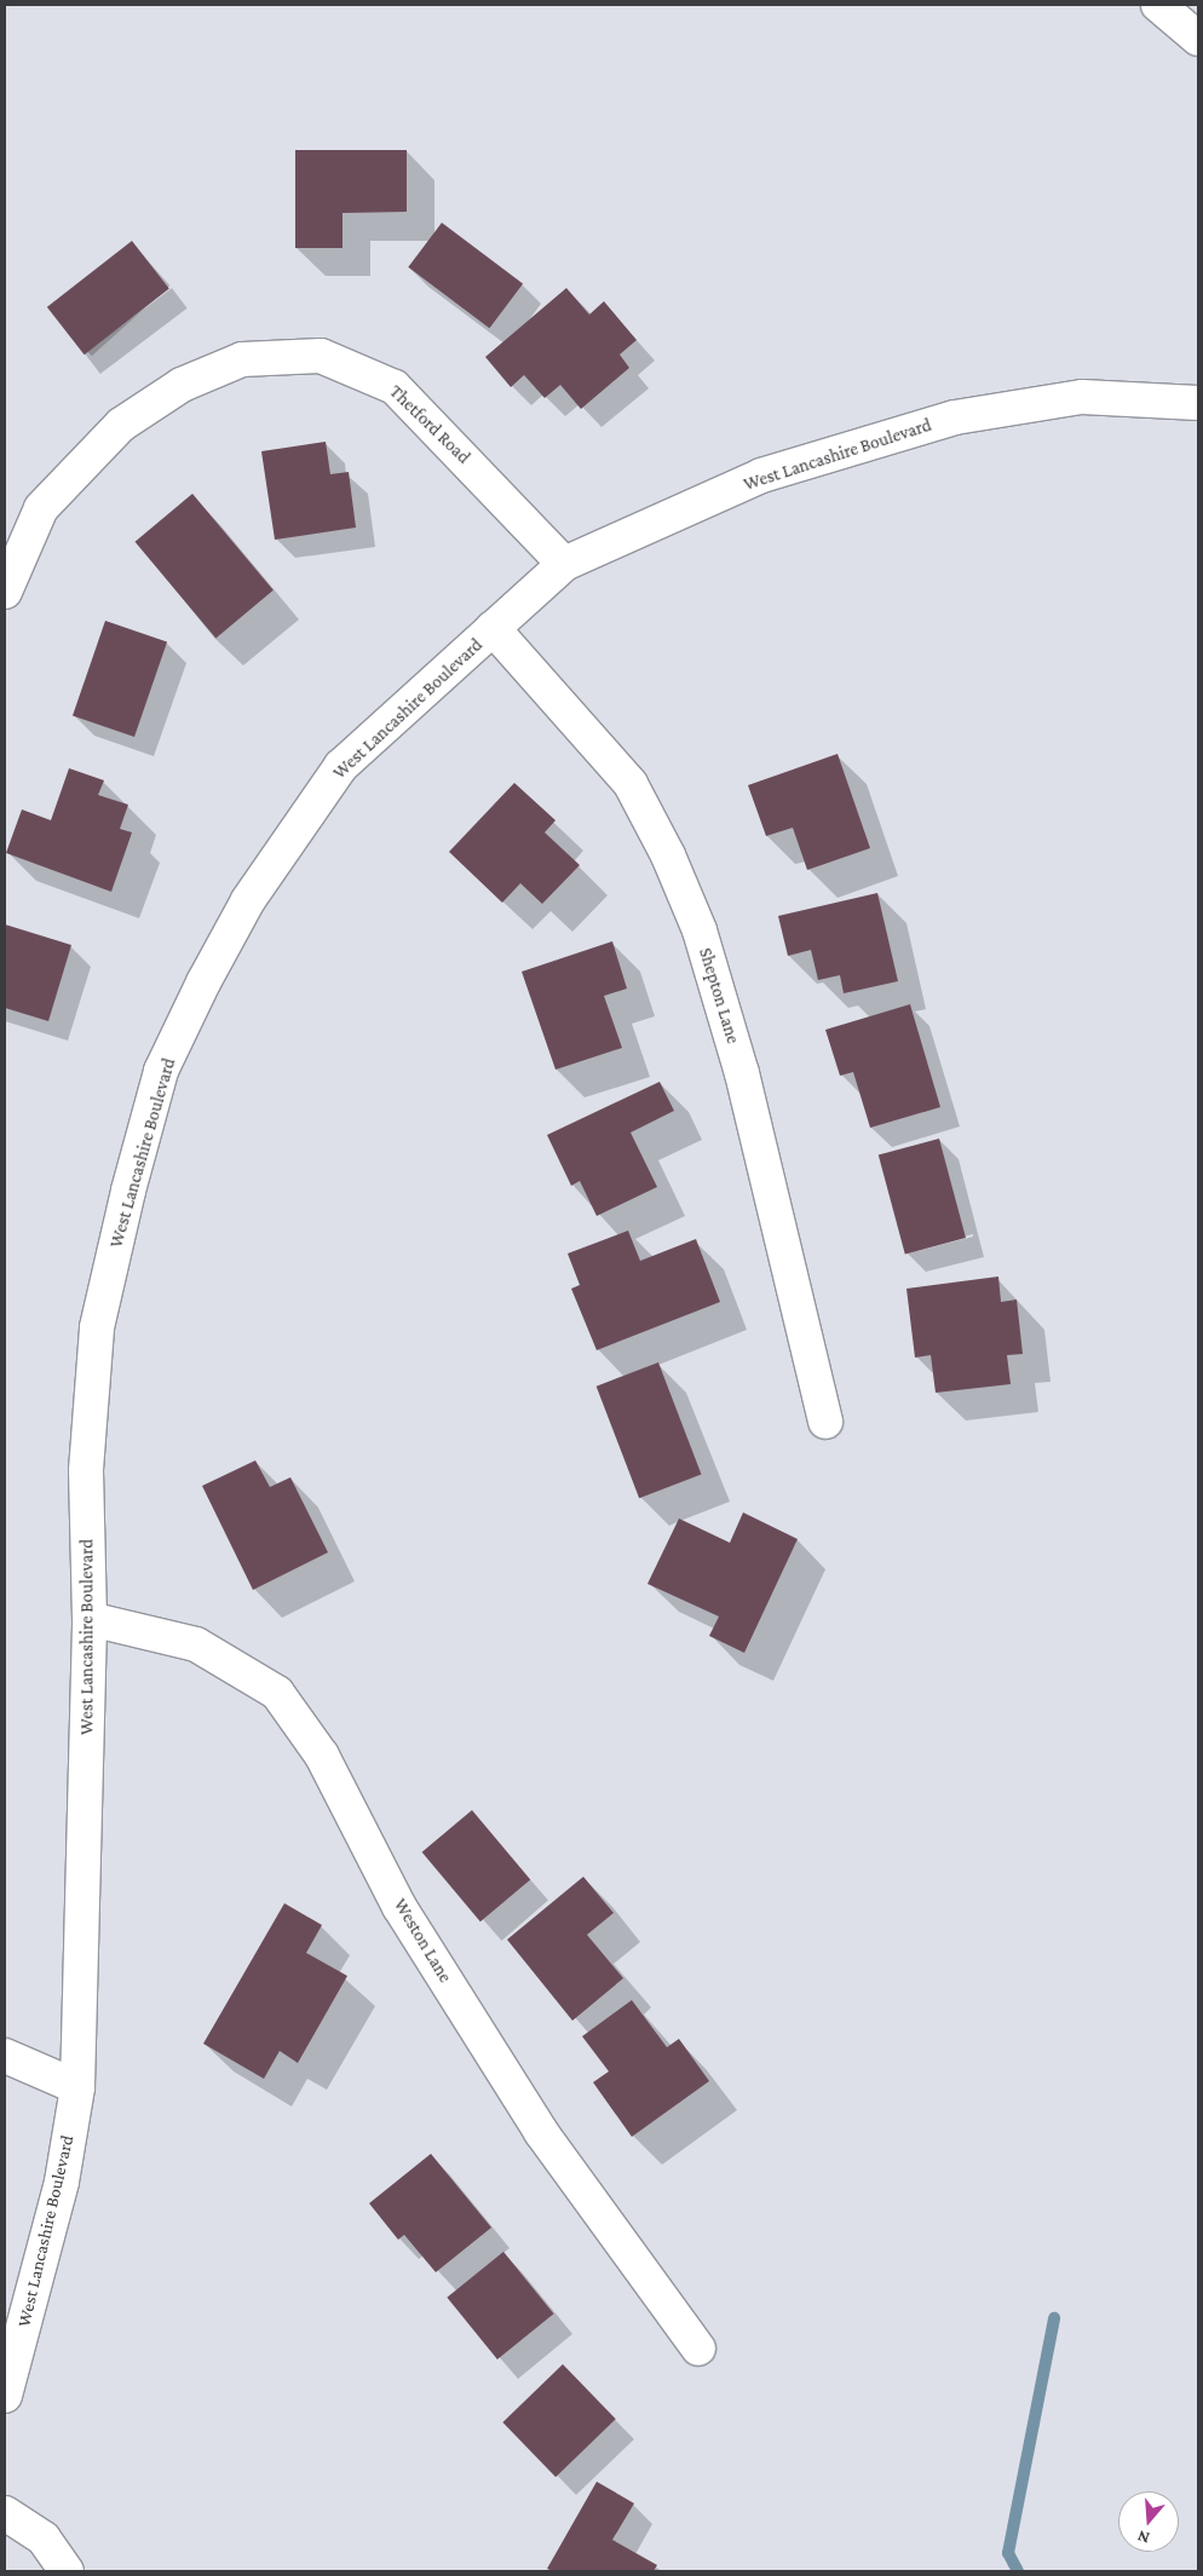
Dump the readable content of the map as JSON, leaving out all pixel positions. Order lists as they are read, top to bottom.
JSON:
{
  "streets": {
    "street": [
      "Thetford Road",
      "West Lancashire Boulevard",
      "Shepton Lane",
      "Weston Lane"
    ]
  },
  "crossings": [
    ["Thetford Road", "West Lancashire Boulevard"],
    ["West Lancashire Boulevard", "Shepton Lane"],
    ["West Lancashire Boulevard", "Weston Lane"]
  ],
  "north": "bottom"
}
